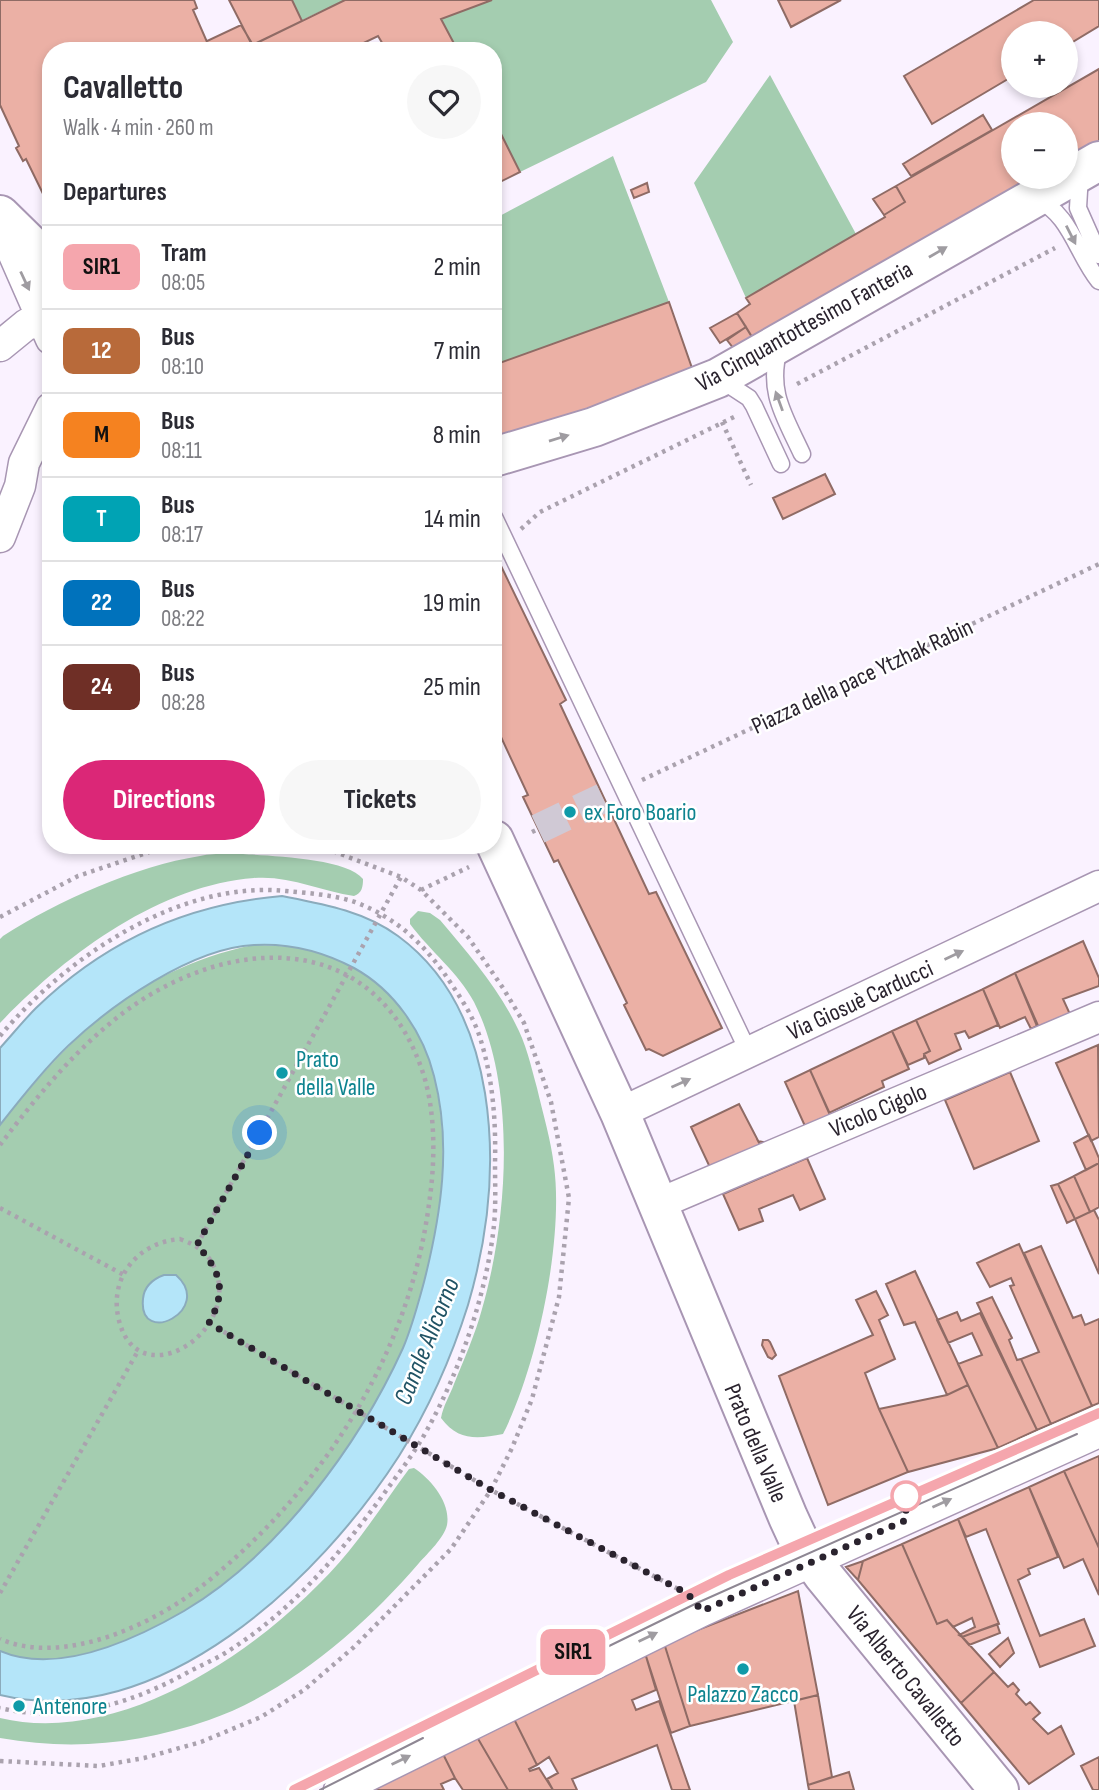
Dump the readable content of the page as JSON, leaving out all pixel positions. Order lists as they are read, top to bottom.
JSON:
{
  "streets": {
    "street": [
      "Via Cinquantottesimo Fanteria",
      "Via Giosuè Carducci",
      "Vicolo Cigolo",
      "Prato della Valle",
      "Via Alberto Cavalletto"
    ],
    "path": ["Piazza della pace Ytzhak Rabin"]
  },
  "crossings": [
    ["Via Giosuè Carducci", "Prato della Valle"],
    ["Vicolo Cigolo", "Prato della Valle"],
    ["Prato della Valle", "Via Alberto Cavalletto"]
  ],
  "one_way": ["Via Cinquantottesimo Fanteria", "Via Giosuè Carducci"],
  "water": ["Canale Alicorno"],
  "places": [
    "ex Foro Boario",
    "Prato della Valle",
    "Palazzo Zacco",
    "Antenore"
  ],
  "lines": ["tram line SIR1"],
  "page": {
    "on_map": "SIR1",
    "map_buttons": ["+", "−"],
    "heading": [
      ["Cavalletto", "Walk · 4 min · 260 m"],
      "Departures"
    ],
    "list": [
      {
        "mark": "SIR1",
        "name": "Tram",
        "note": "08:05",
        "value": "2 min"
      },
      {
        "mark": "12",
        "name": "Bus",
        "note": "08:10",
        "value": "7 min"
      },
      {
        "mark": "M",
        "name": "Bus",
        "note": "08:11",
        "value": "8 min"
      },
      {
        "mark": "T",
        "name": "Bus",
        "note": "08:17",
        "value": "14 min"
      },
      {
        "mark": "22",
        "name": "Bus",
        "note": "08:22",
        "value": "19 min"
      },
      {
        "mark": "24",
        "name": "Bus",
        "note": "08:28",
        "value": "25 min"
      }
    ],
    "buttons": ["Directions", "Tickets"]
  }
}
